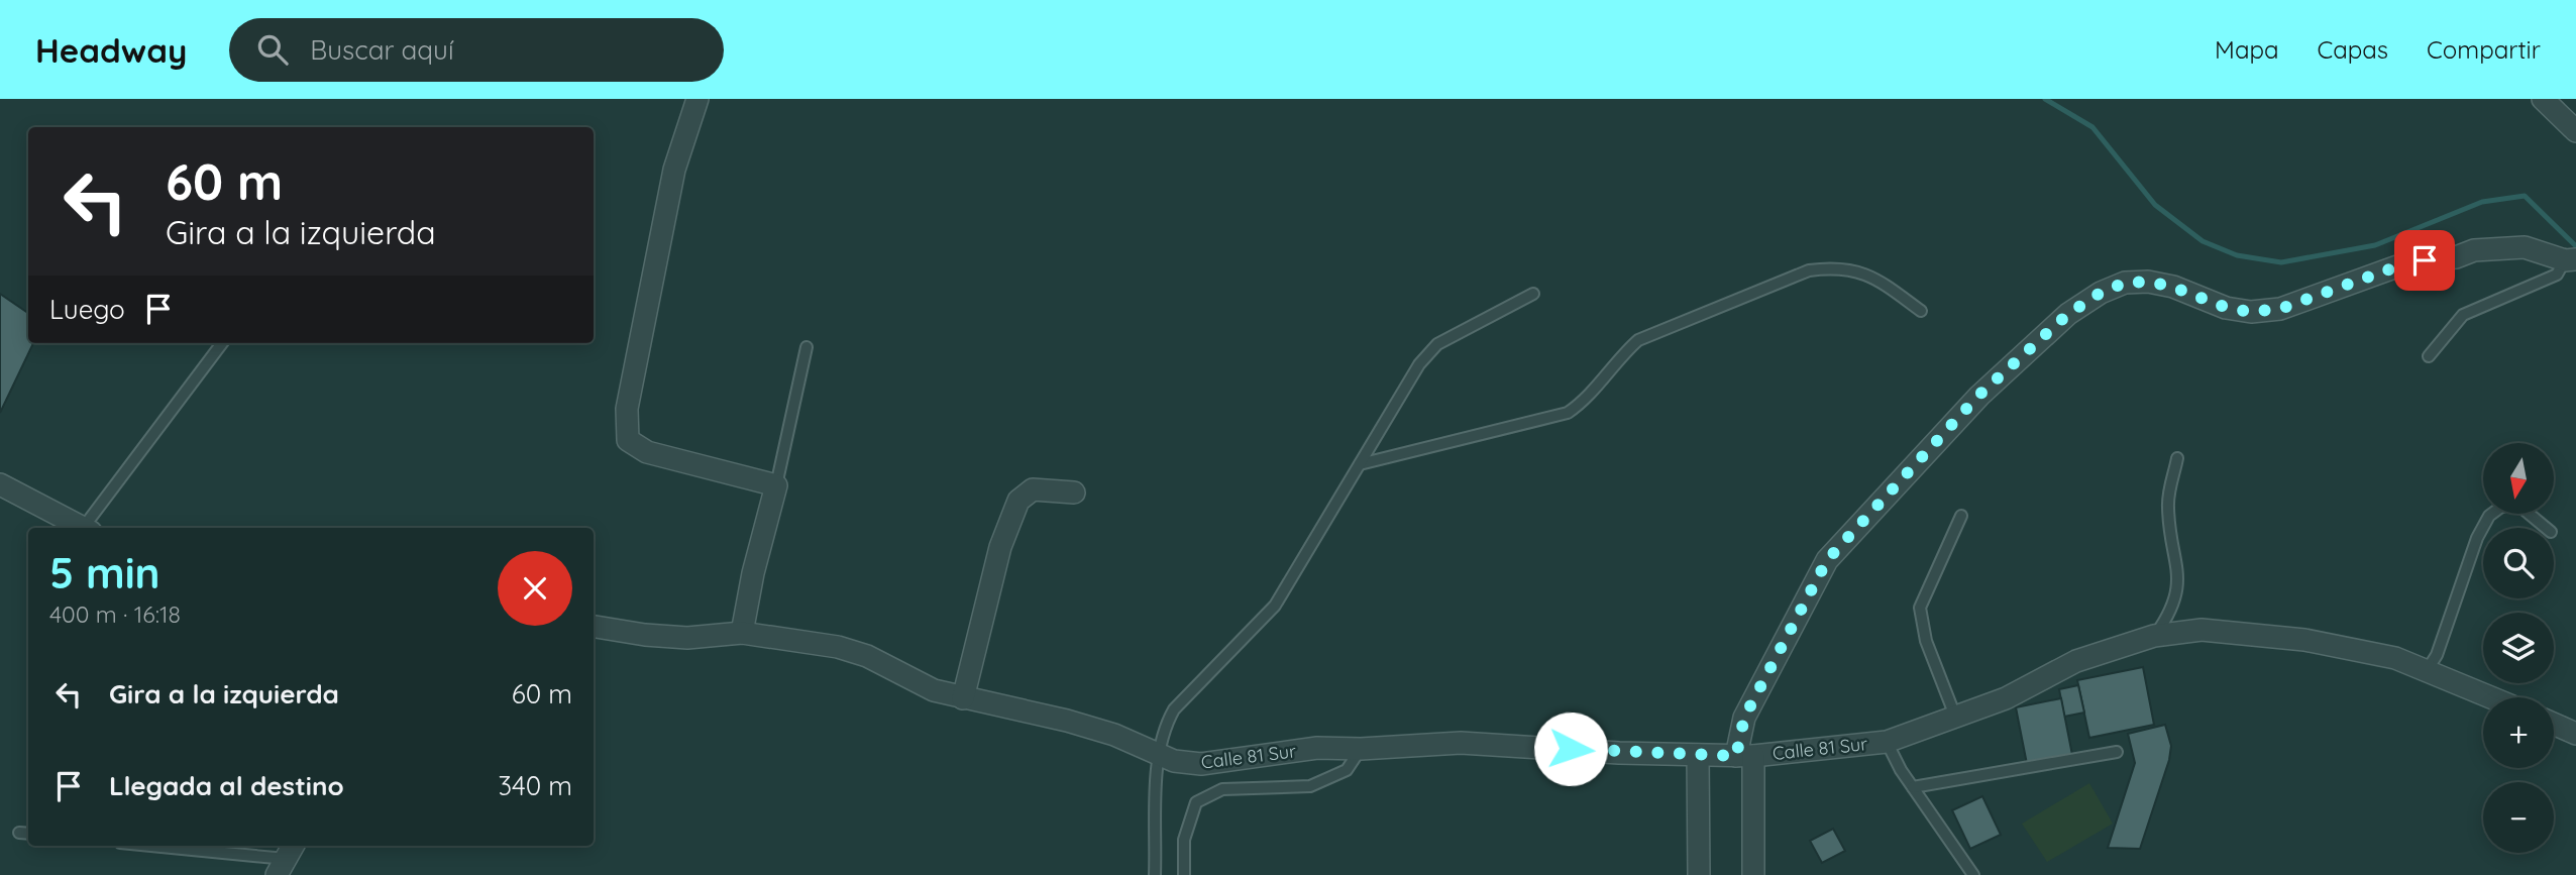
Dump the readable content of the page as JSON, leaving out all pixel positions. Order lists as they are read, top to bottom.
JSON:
{
  "streets": {
    "street": ["Calle 81 Sur"]
  },
  "north": "bottom",
  "page": {
    "header": "Headway",
    "search": "Buscar aquí",
    "nav": ["Mapa", "Capas", "Compartir"],
    "turn": ["60 m", "Gira a la izquierda"],
    "then": "Luego",
    "map_buttons": ["+", "−"],
    "heading": ["5 min", "400 m · 16:18"],
    "list": [
      {
        "name": "Gira a la izquierda",
        "value": "60 m"
      },
      {
        "name": "Llegada al destino",
        "value": "340 m"
      }
    ]
  }
}
